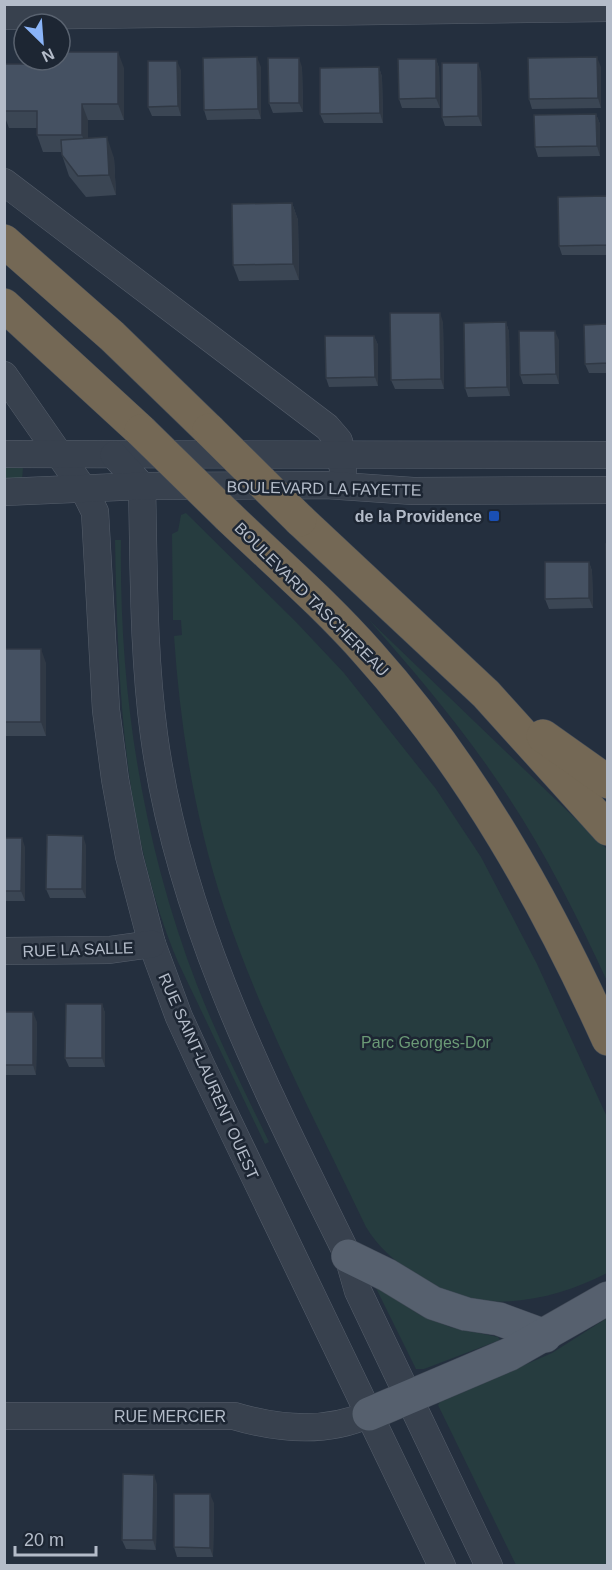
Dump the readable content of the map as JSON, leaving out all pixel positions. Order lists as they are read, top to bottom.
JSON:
{
  "streets": {
    "highway": ["BOULEVARD TASCHEREAU"],
    "street": [
      "BOULEVARD LA FAYETTE",
      "RUE LA SALLE",
      "RUE SAINT-LAURENT OUEST",
      "RUE MERCIER"
    ]
  },
  "crossings": [
    ["BOULEVARD LA FAYETTE", "RUE SAINT-LAURENT OUEST"],
    ["RUE LA SALLE", "RUE SAINT-LAURENT OUEST"],
    ["RUE SAINT-LAURENT OUEST", "RUE MERCIER"]
  ],
  "parks": ["Parc Georges-Dor"],
  "places": {
    "transit": ["de la Providence"]
  },
  "scale_bar": "20 m",
  "north": "bottom right"
}
